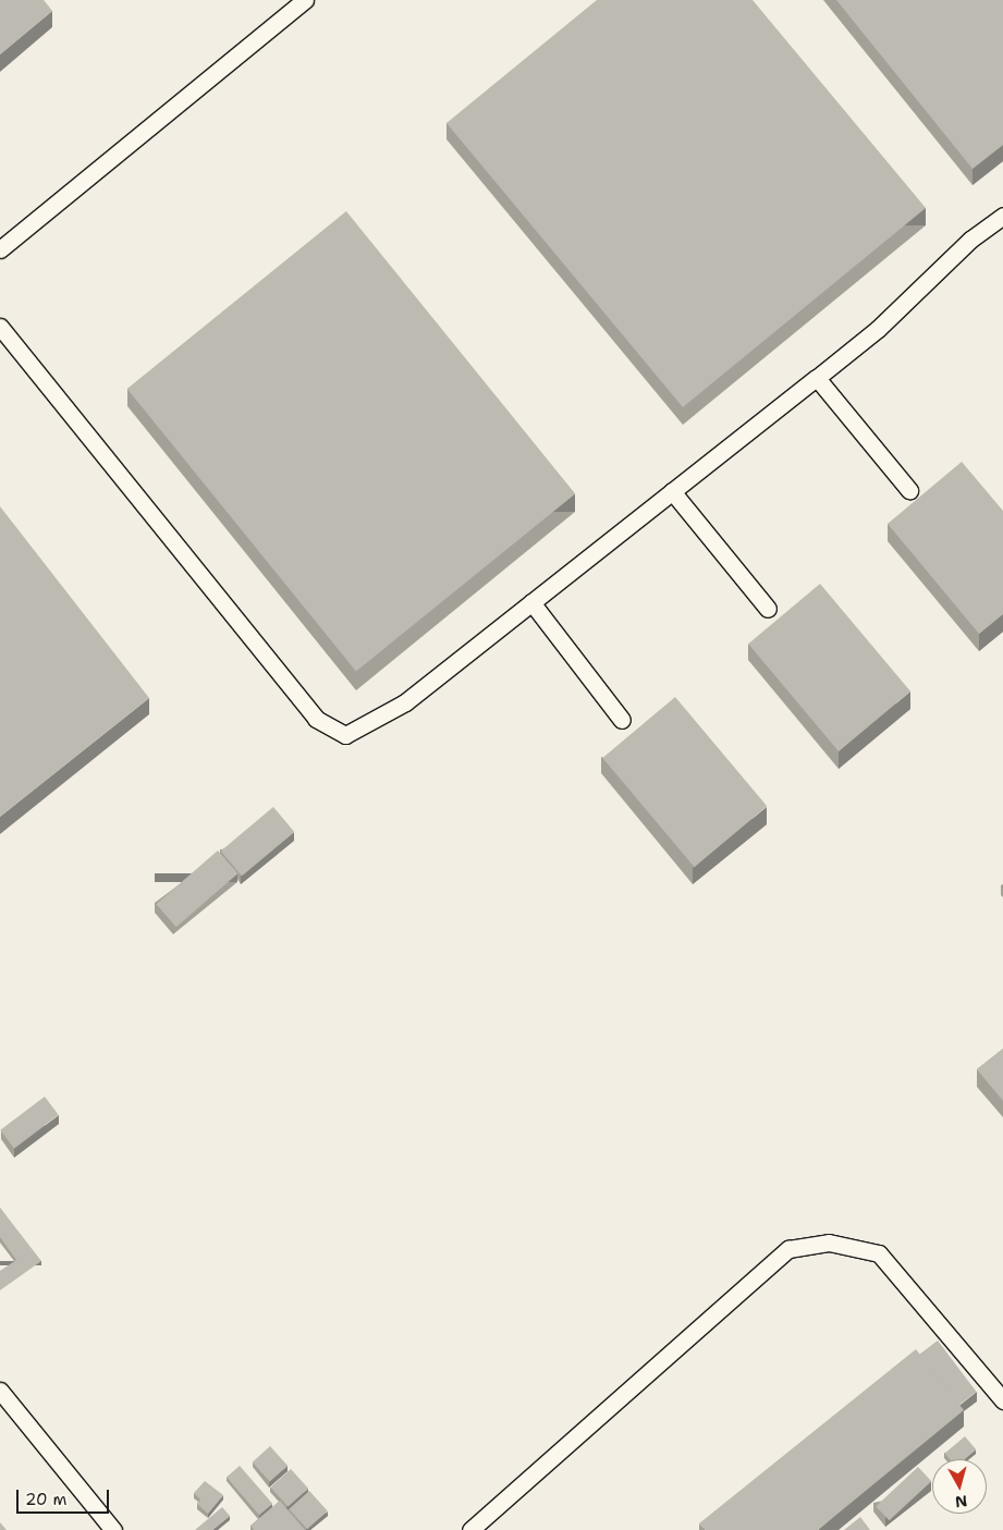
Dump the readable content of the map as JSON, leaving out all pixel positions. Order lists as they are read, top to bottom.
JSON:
{
  "scale_bar": "20 m",
  "north": "bottom"
}
